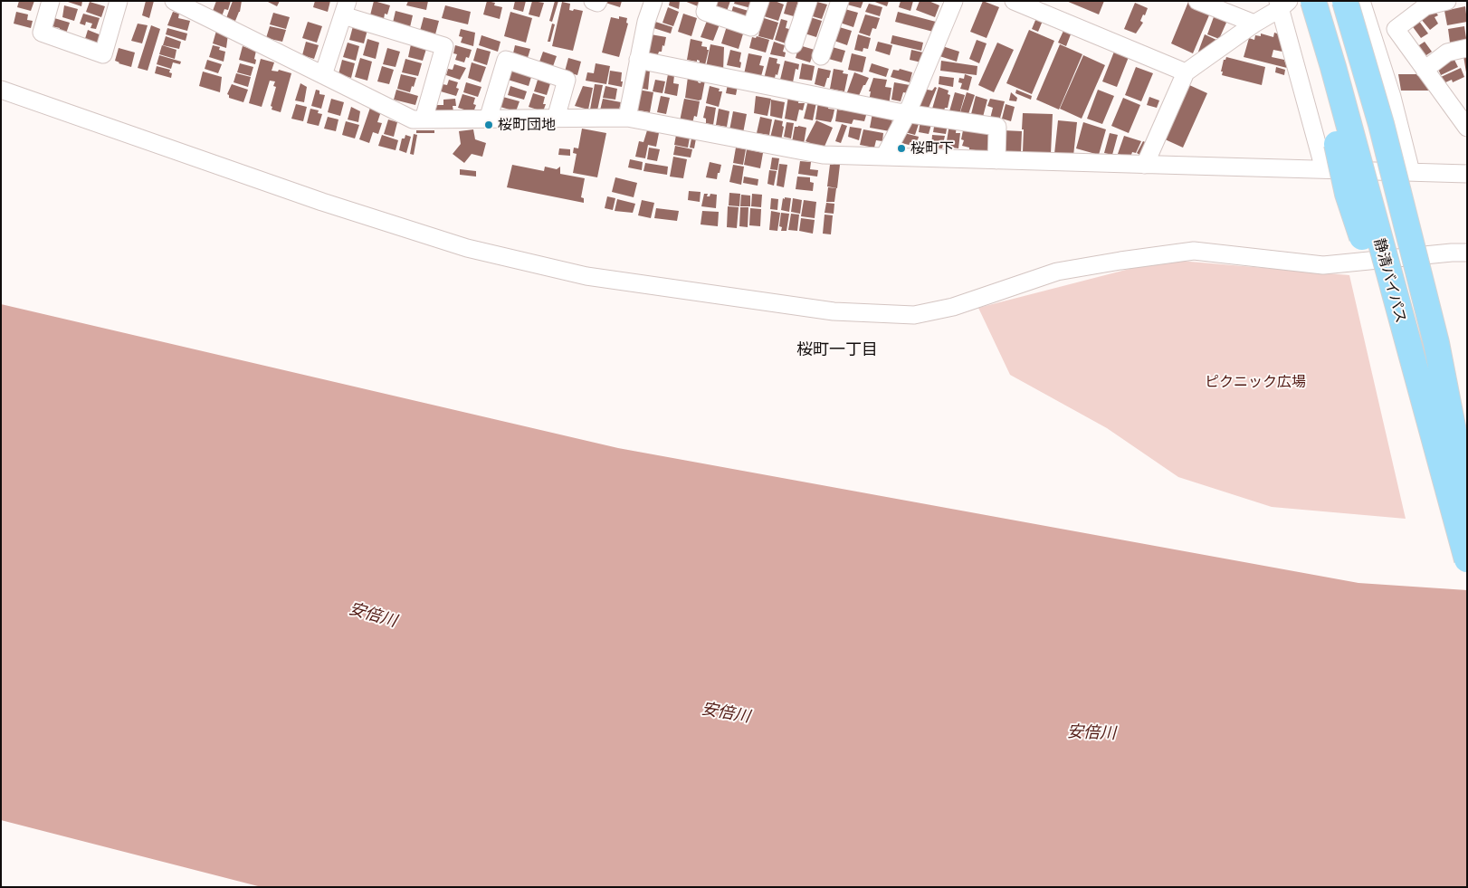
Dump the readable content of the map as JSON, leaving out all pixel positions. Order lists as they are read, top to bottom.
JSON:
{
  "streets": {
    "highway": ["静清バイパス"]
  },
  "districts": ["桜町一丁目"],
  "water": ["安倍川"],
  "parks": ["ピクニック広場"],
  "places": ["桜町団地", "桜町下"]
}
